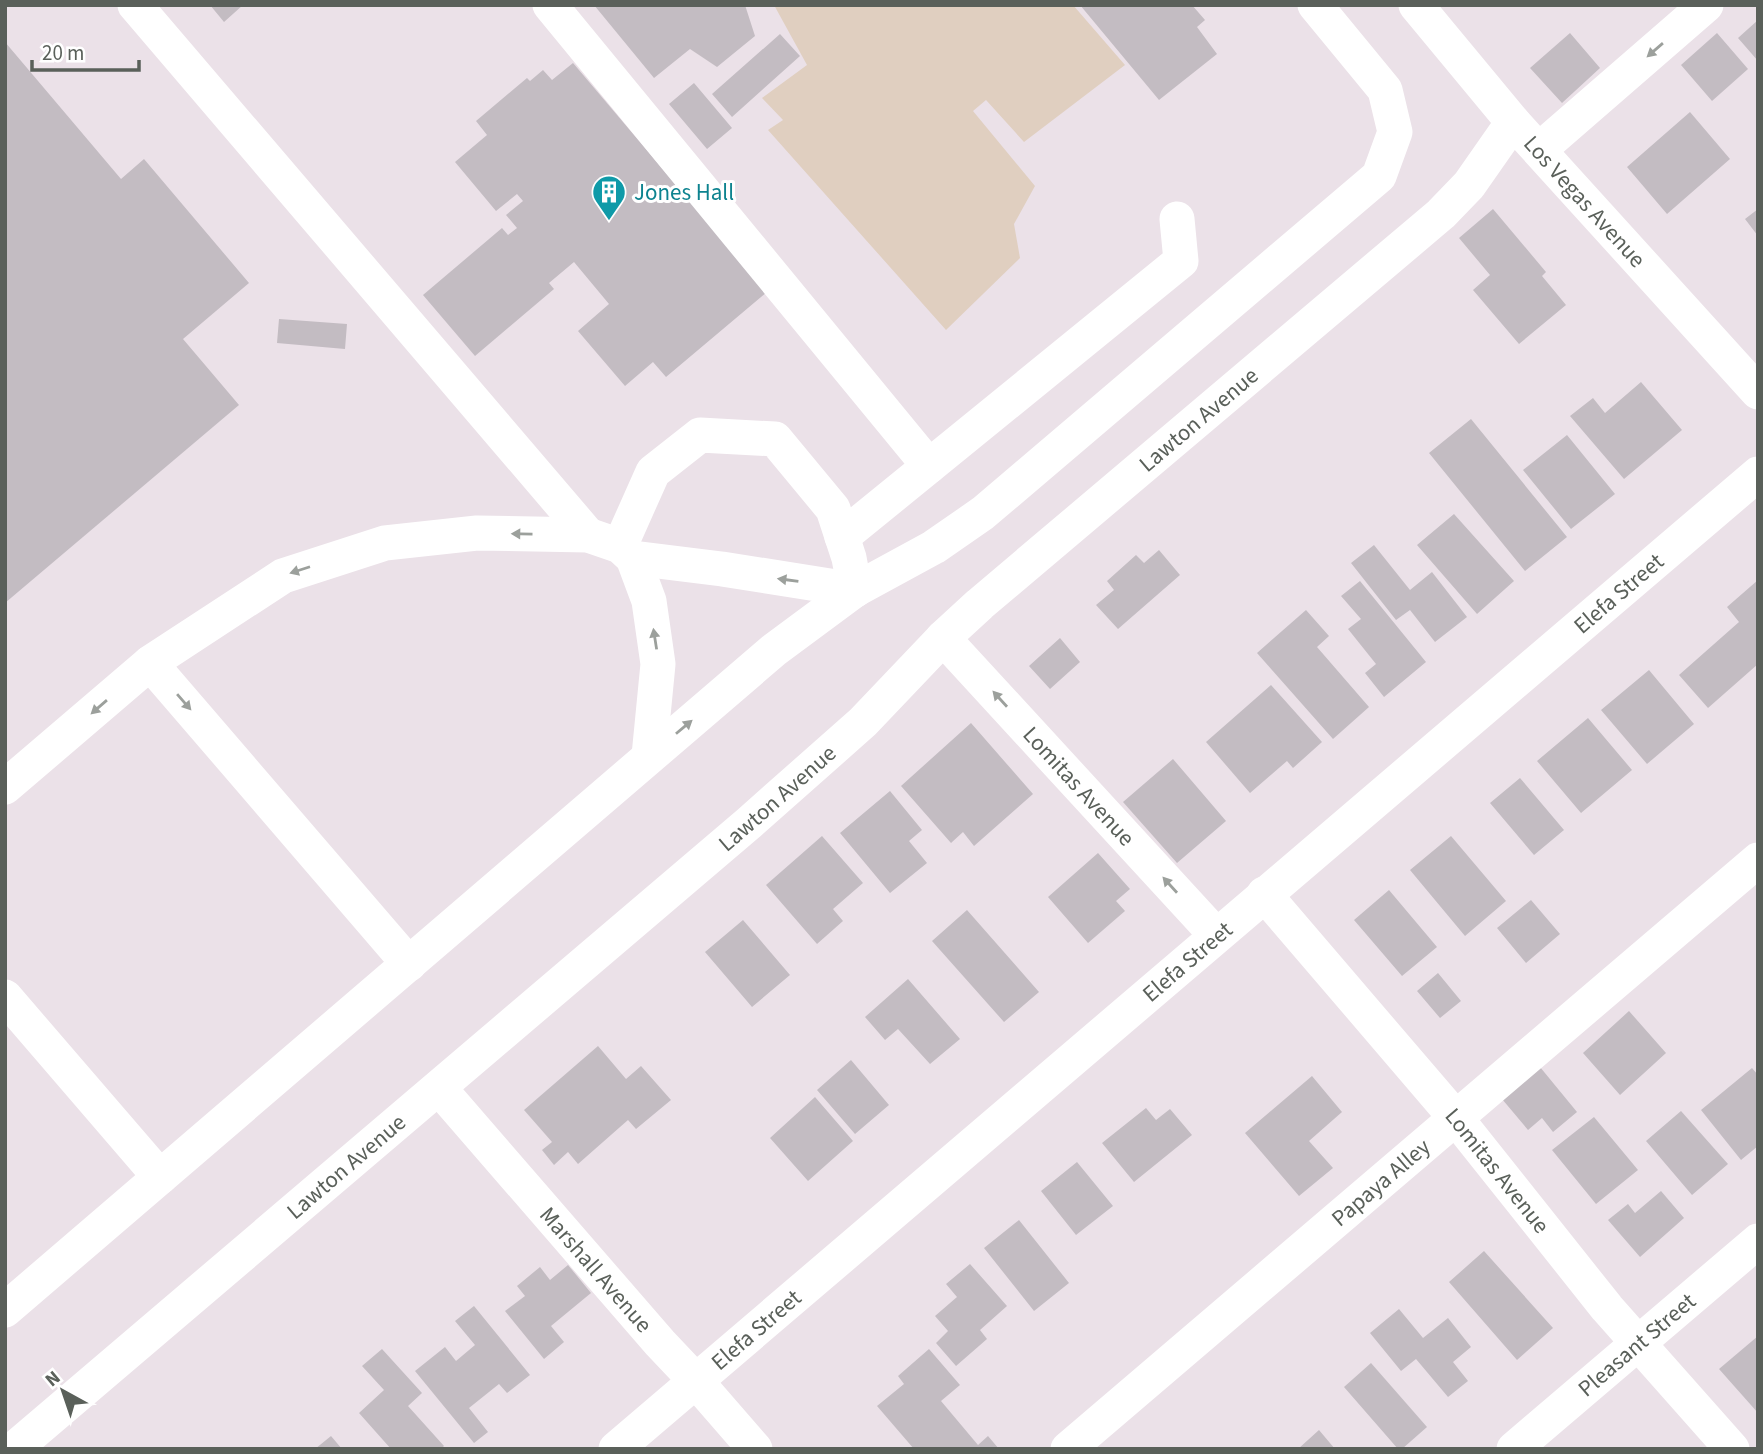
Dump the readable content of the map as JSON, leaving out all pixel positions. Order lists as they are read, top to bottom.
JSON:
{
  "streets": {
    "street": [
      "Los Vegas Avenue",
      "Lawton Avenue",
      "Elefa Street",
      "Lomitas Avenue",
      "Papaya Alley",
      "Marshall Avenue",
      "Pleasant Street"
    ]
  },
  "crossings": [
    ["Los Vegas Avenue", "Lawton Avenue"],
    ["Lawton Avenue", "Lomitas Avenue"],
    ["Lawton Avenue", "Marshall Avenue"],
    ["Elefa Street", "Lomitas Avenue"],
    ["Elefa Street", "Marshall Avenue"],
    ["Lomitas Avenue", "Papaya Alley"],
    ["Lomitas Avenue", "Pleasant Street"]
  ],
  "one_way": ["Lomitas Avenue"],
  "places": {
    "building": ["Jones Hall"]
  },
  "scale_bar": "20 m",
  "north": "top left"
}
